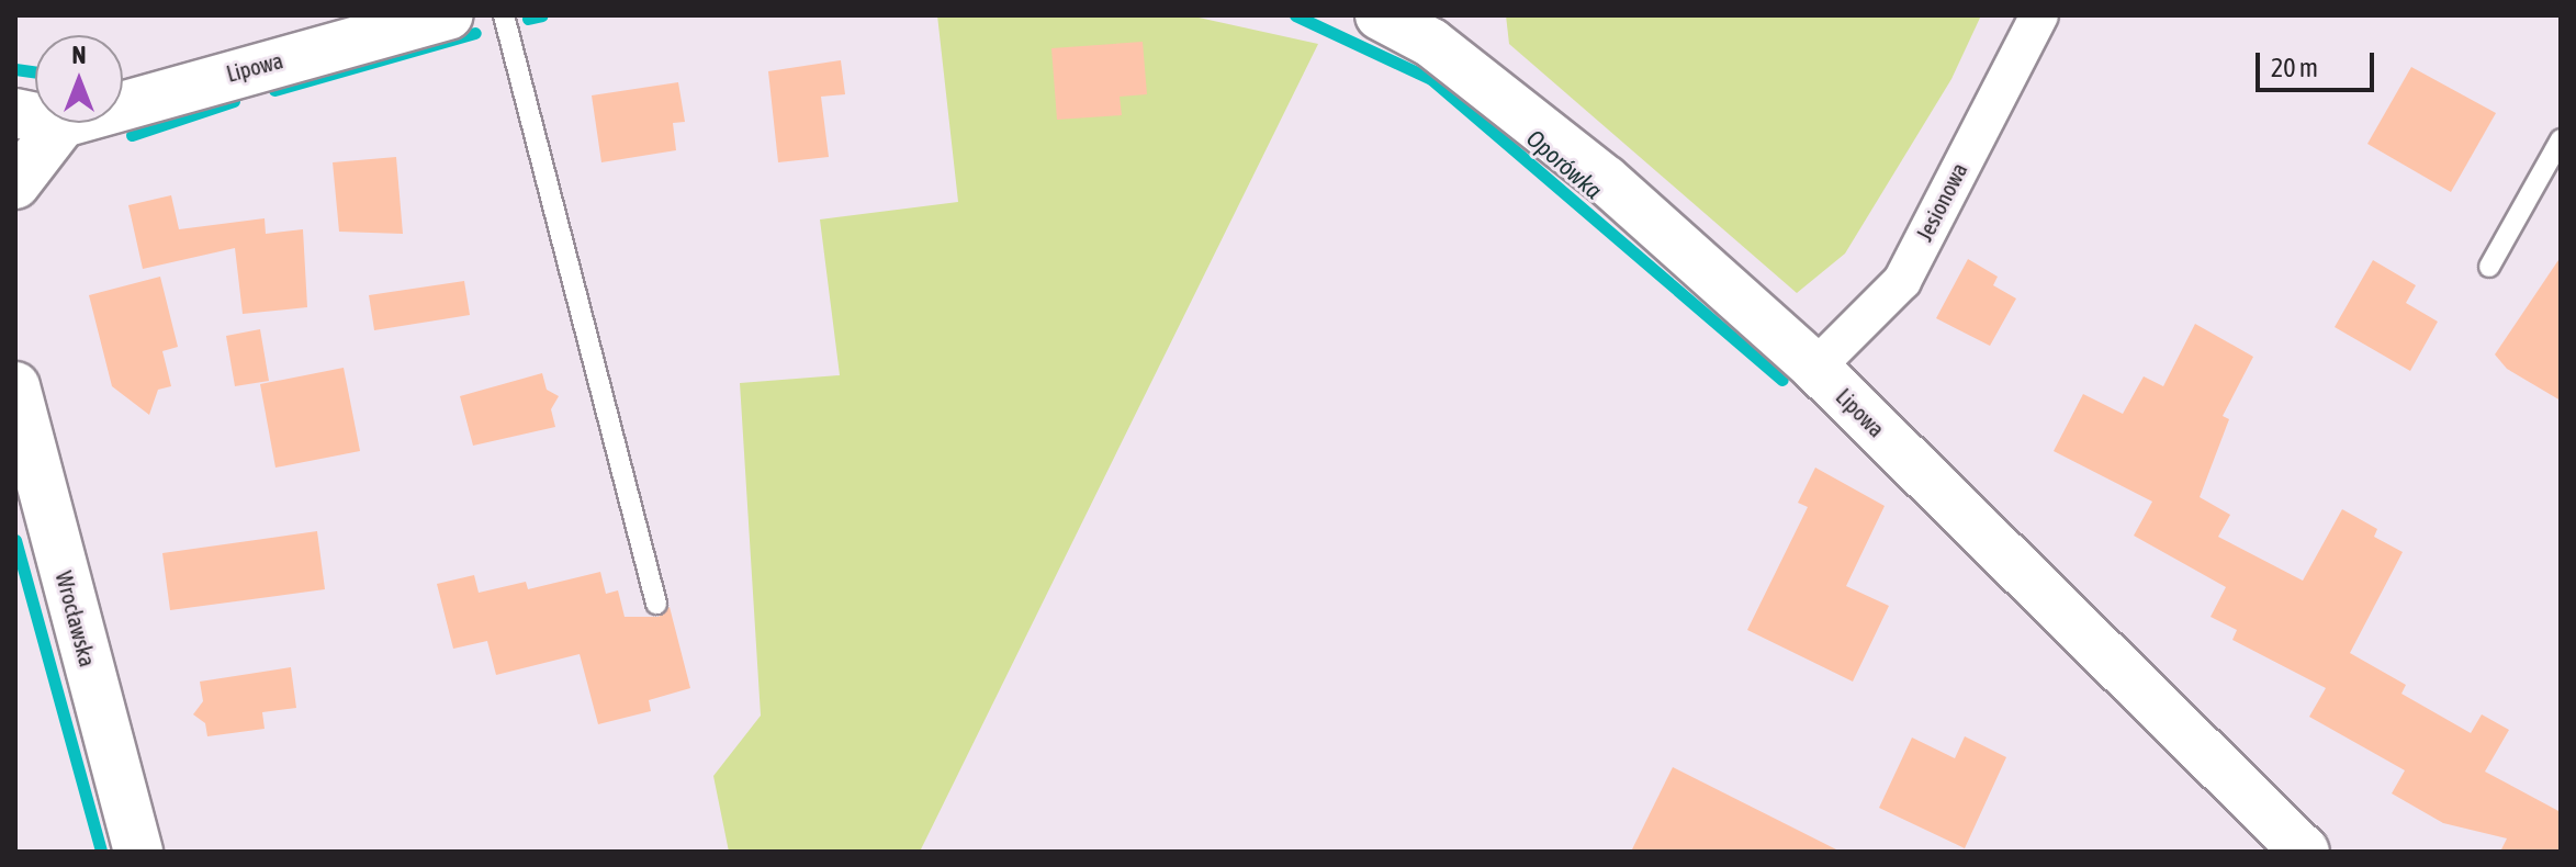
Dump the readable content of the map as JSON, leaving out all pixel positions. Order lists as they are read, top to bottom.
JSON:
{
  "streets": {
    "street": ["Lipowa", "Jesionowa", "Wrocławska"]
  },
  "crossings": [
    ["Lipowa", "Jesionowa"]
  ],
  "water": ["Oporówka"],
  "scale_bar": "20 m",
  "north": "top"
}
